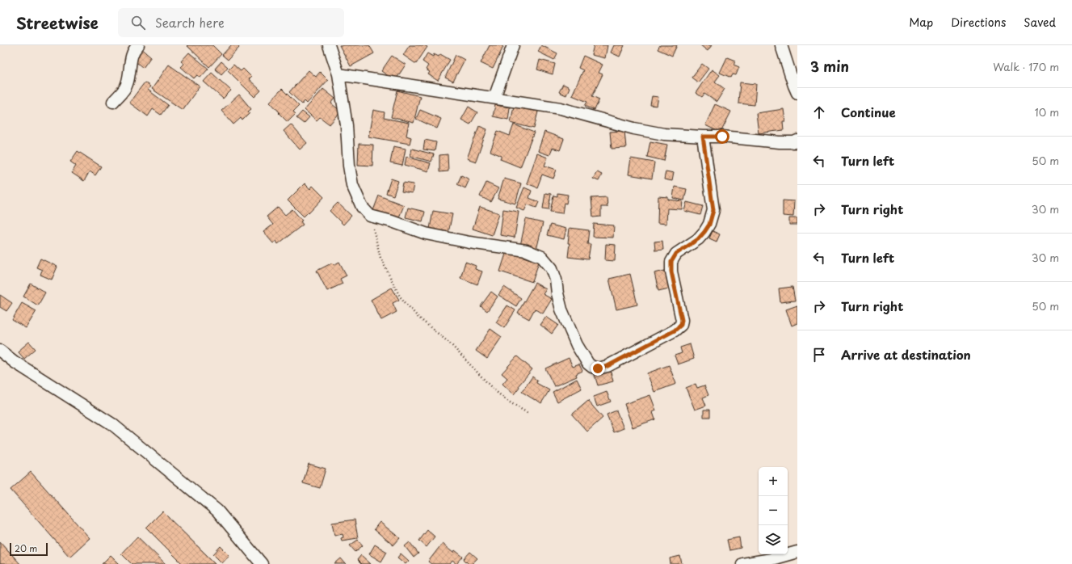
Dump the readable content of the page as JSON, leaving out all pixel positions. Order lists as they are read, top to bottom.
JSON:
{
  "scale_bar": "20 m",
  "page": {
    "header": "Streetwise",
    "search": "Search here",
    "nav": ["Map", "Directions", "Saved"],
    "heading": ["3 min", "Walk · 170 m"],
    "list": [
      ["Continue", "10 m"],
      ["Turn left", "50 m"],
      ["Turn right", "30 m"],
      ["Turn left", "30 m"],
      ["Turn right", "50 m"],
      "Arrive at destination"
    ],
    "map_buttons": ["+", "−"],
    "scale": "20 m"
  }
}
